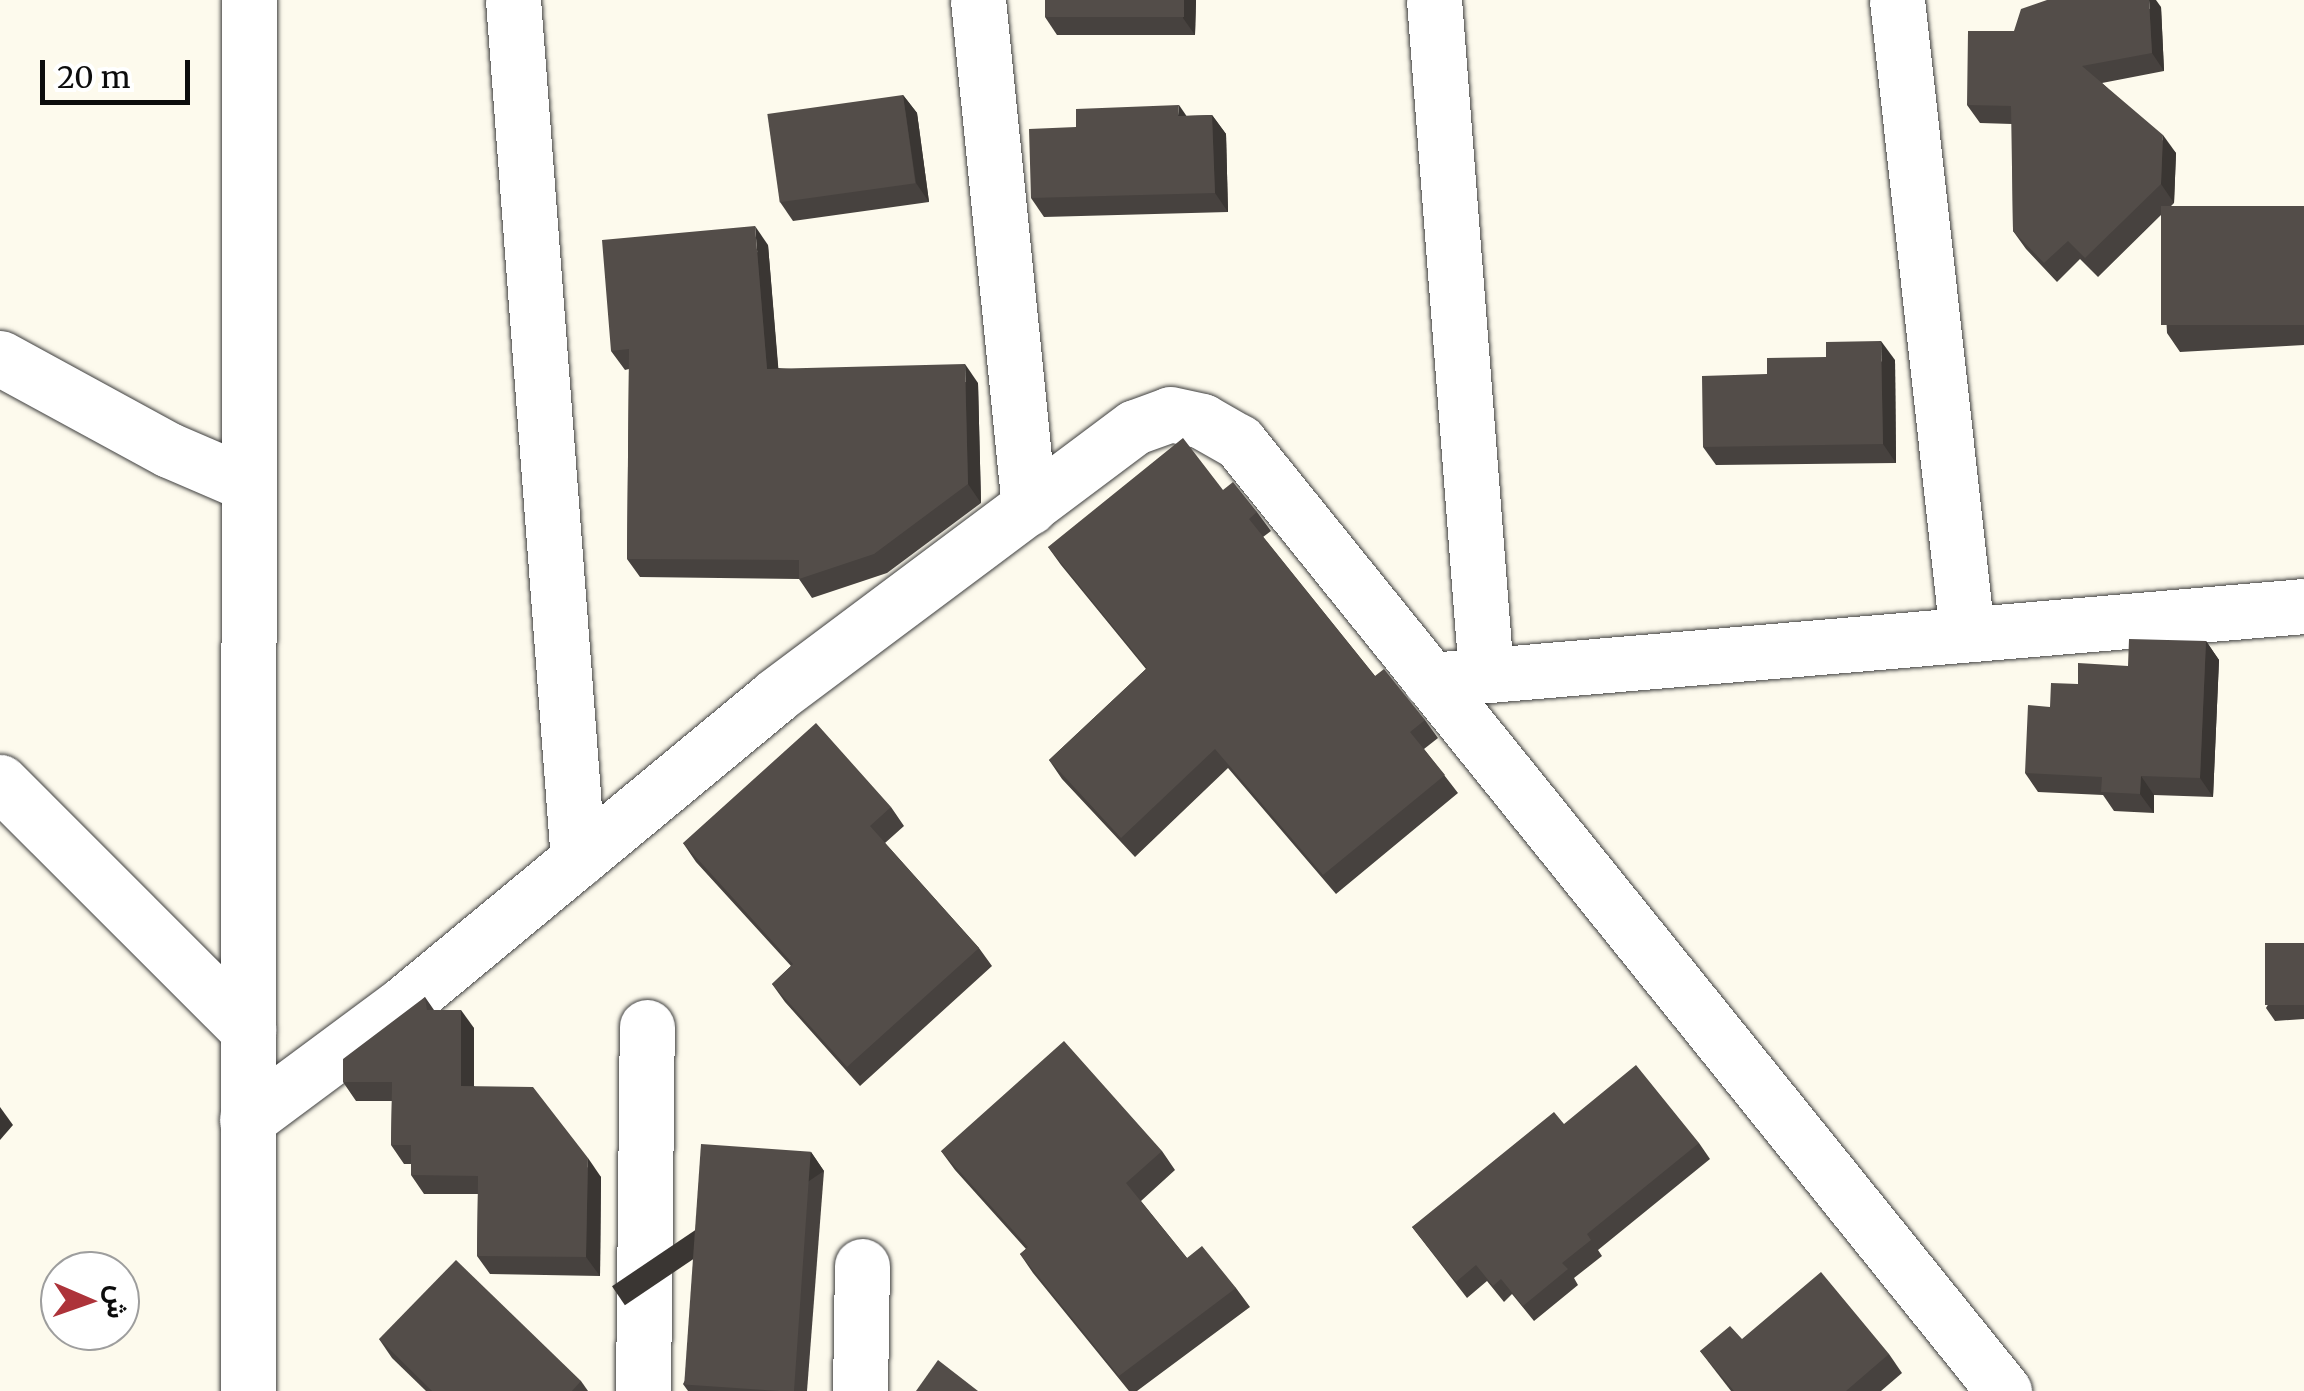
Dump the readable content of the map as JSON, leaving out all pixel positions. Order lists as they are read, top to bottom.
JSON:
{
  "scale_bar": "20 m",
  "north": "right"
}
